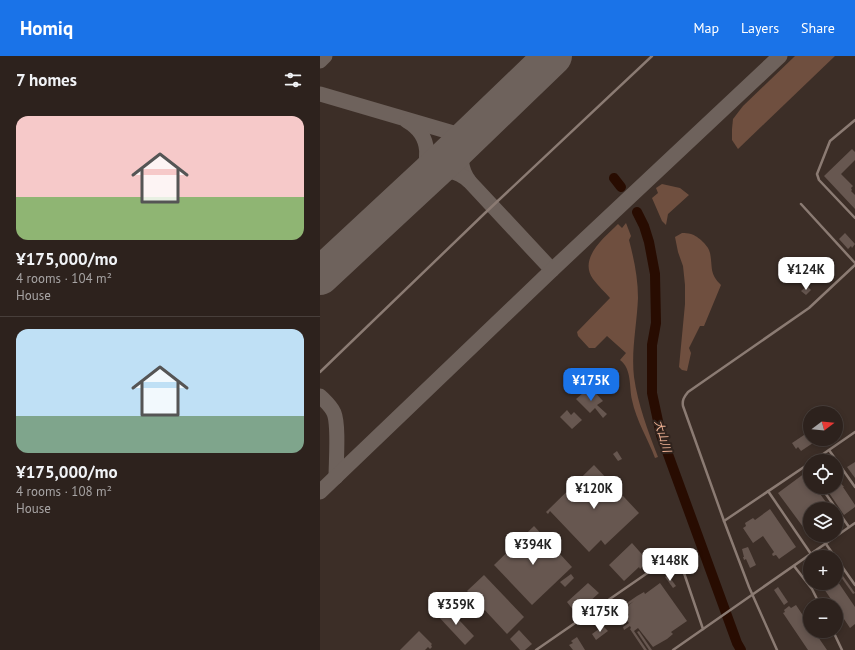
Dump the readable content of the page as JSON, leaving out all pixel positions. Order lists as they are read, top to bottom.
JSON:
{
  "water": ["大山川"],
  "north": "right",
  "page": {
    "header": "Homiq",
    "nav": ["Map", "Layers", "Share"],
    "heading": "7 homes",
    "list": [
      {
        "name": "¥175,000/mo",
        "note": "4 rooms · 104 m² · House"
      },
      {
        "name": "¥175,000/mo",
        "note": "4 rooms · 108 m² · House"
      }
    ],
    "price": [
      "¥124K",
      "¥175K",
      "¥120K",
      "¥394K",
      "¥148K",
      "¥359K",
      "¥175K"
    ],
    "map_buttons": ["+", "−"]
  }
}
